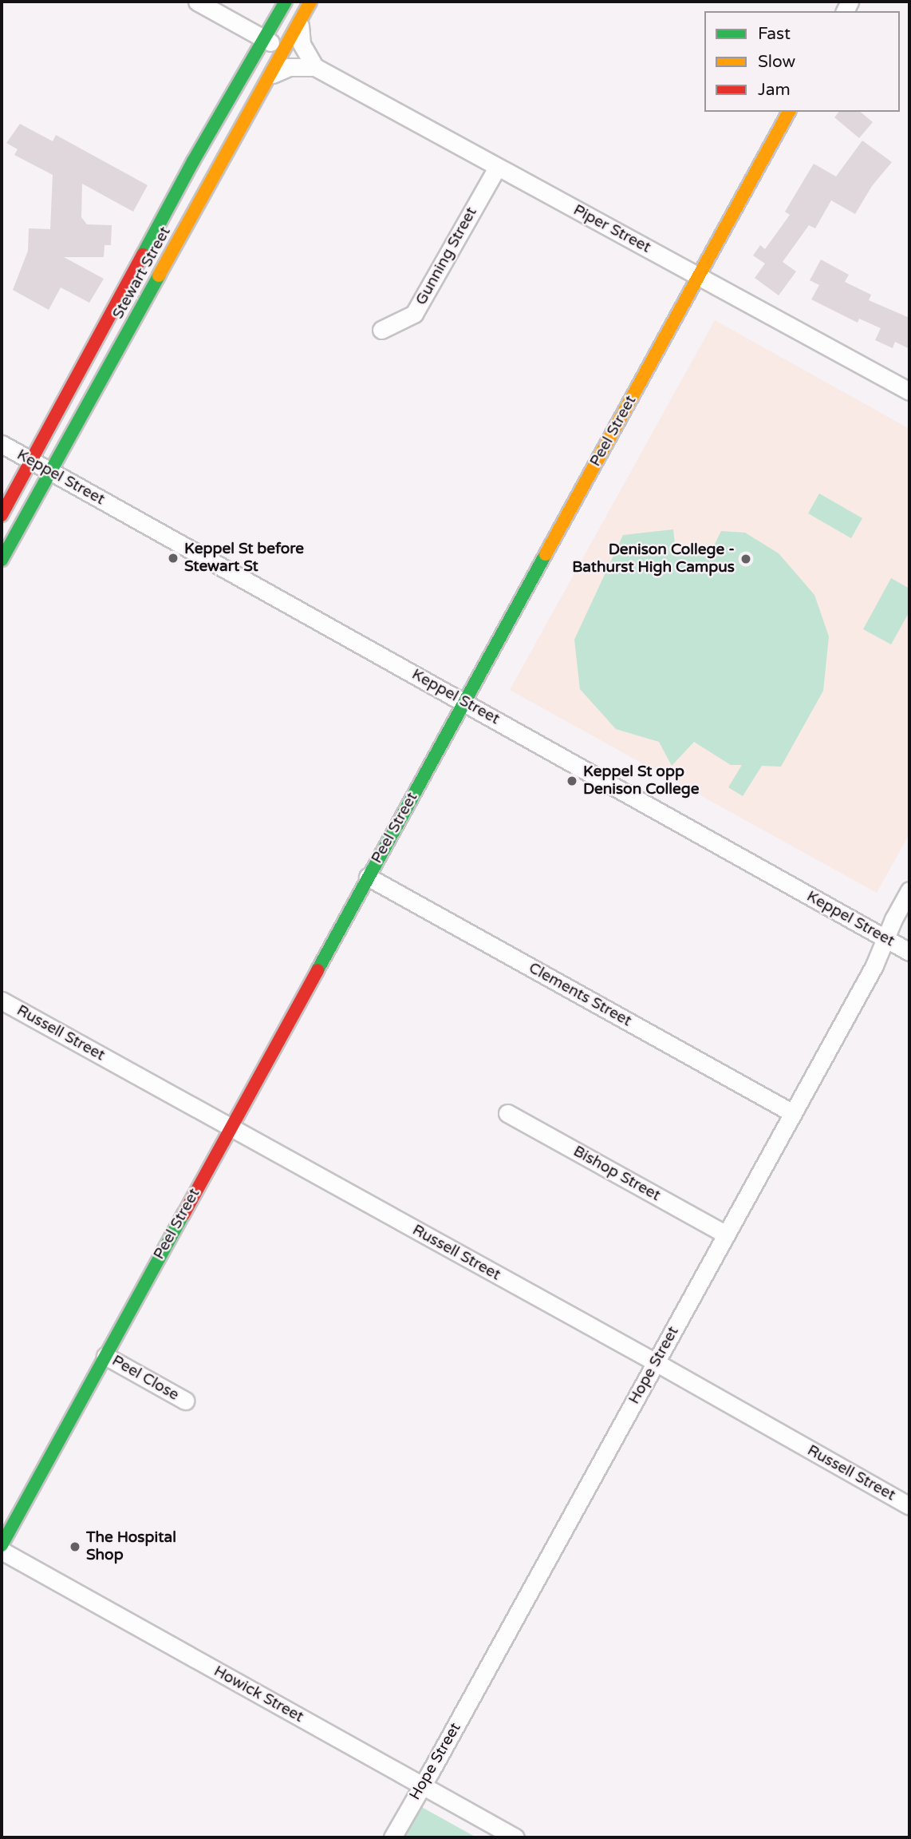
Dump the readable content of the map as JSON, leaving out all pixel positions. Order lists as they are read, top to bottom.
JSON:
{
  "streets": {
    "main road": ["Stewart Street", "Peel Street"],
    "street": [
      "Piper Street",
      "Gunning Street",
      "Keppel Street",
      "Clements Street",
      "Russell Street",
      "Bishop Street",
      "Hope Street",
      "Peel Close",
      "Howick Street"
    ]
  },
  "crossings": [
    ["Piper Street", "Gunning Street"],
    ["Piper Street", "Peel Street"],
    ["Stewart Street", "Keppel Street"],
    ["Peel Street", "Keppel Street"],
    ["Peel Street", "Clements Street"],
    ["Peel Street", "Russell Street"],
    ["Peel Street", "Peel Close"],
    ["Keppel Street", "Hope Street"],
    ["Clements Street", "Hope Street"],
    ["Russell Street", "Hope Street"],
    ["Bishop Street", "Hope Street"],
    ["Hope Street", "Howick Street"]
  ],
  "places": [
    "Keppel St before Stewart St",
    "Denison College - Bathurst High Campus",
    "Keppel St opp Denison College",
    "The Hospital Shop"
  ],
  "legend": ["Fast", "Slow", "Jam"]
}
